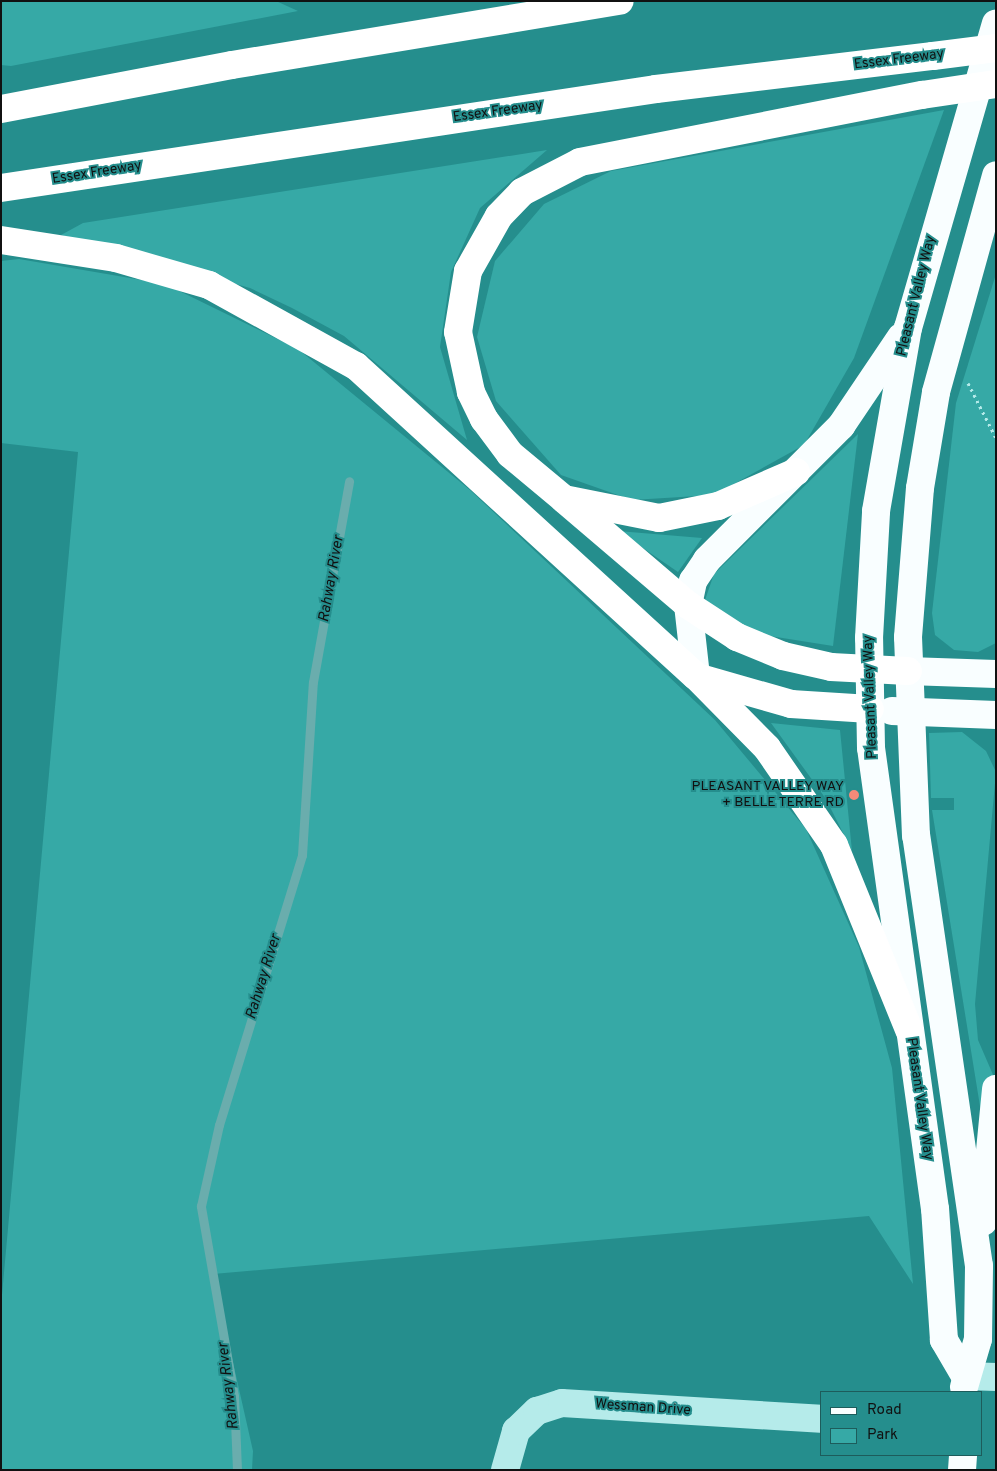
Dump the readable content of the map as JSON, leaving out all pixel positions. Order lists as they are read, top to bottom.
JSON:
{
  "streets": {
    "highway": ["Essex Freeway"],
    "main road": ["Pleasant Valley Way"],
    "street": ["Wessman Drive"]
  },
  "water": ["Rahway River"],
  "places": ["PLEASANT VALLEY WAY + BELLE TERRE RD"],
  "legend": ["Road", "Park"]
}
